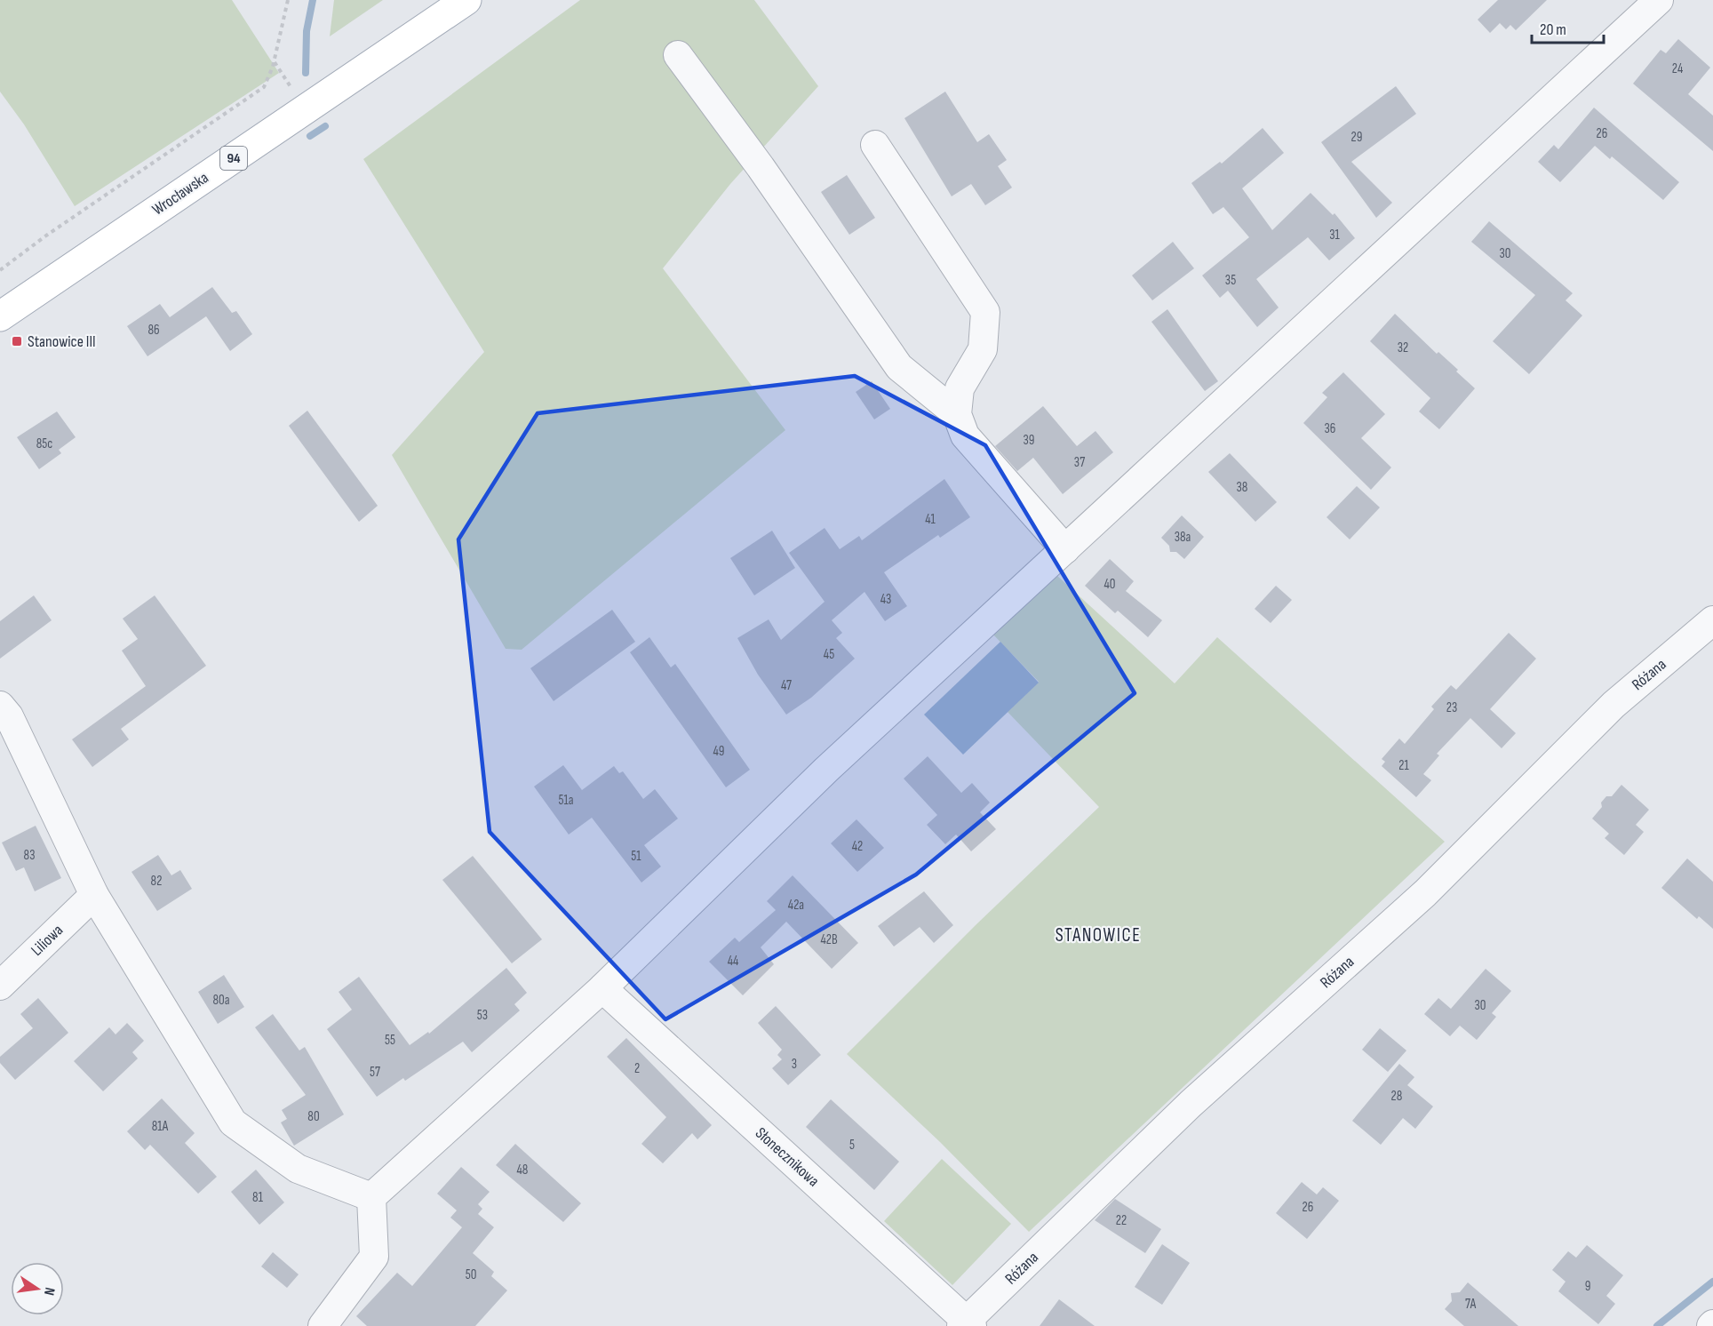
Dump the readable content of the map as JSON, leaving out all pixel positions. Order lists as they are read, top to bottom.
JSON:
{
  "streets": {
    "main road": ["94", "Wrocławska"],
    "street": ["Różana", "Liliowa", "Słonecznikowa"]
  },
  "crossings": [
    ["Różana", "Słonecznikowa"]
  ],
  "districts": ["STANOWICE"],
  "places": {
    "transit": ["Stanowice III"]
  },
  "house_numbers": [
    "24",
    "26",
    "29",
    "31",
    "30",
    "35",
    "86",
    "32",
    "36",
    "39",
    "85c",
    "37",
    "38",
    "41",
    "38a",
    "40",
    "43",
    "45",
    "47",
    "23",
    "49",
    "21",
    "51a",
    "42",
    "83",
    "51",
    "82",
    "42a",
    "42B",
    "44",
    "80a",
    "30",
    "53",
    "55",
    "3",
    "2",
    "57",
    "28",
    "80",
    "81A",
    "5",
    "48",
    "81",
    "26",
    "22",
    "50",
    "9",
    "7A"
  ],
  "scale_bar": "20 m",
  "north": "right"
}
